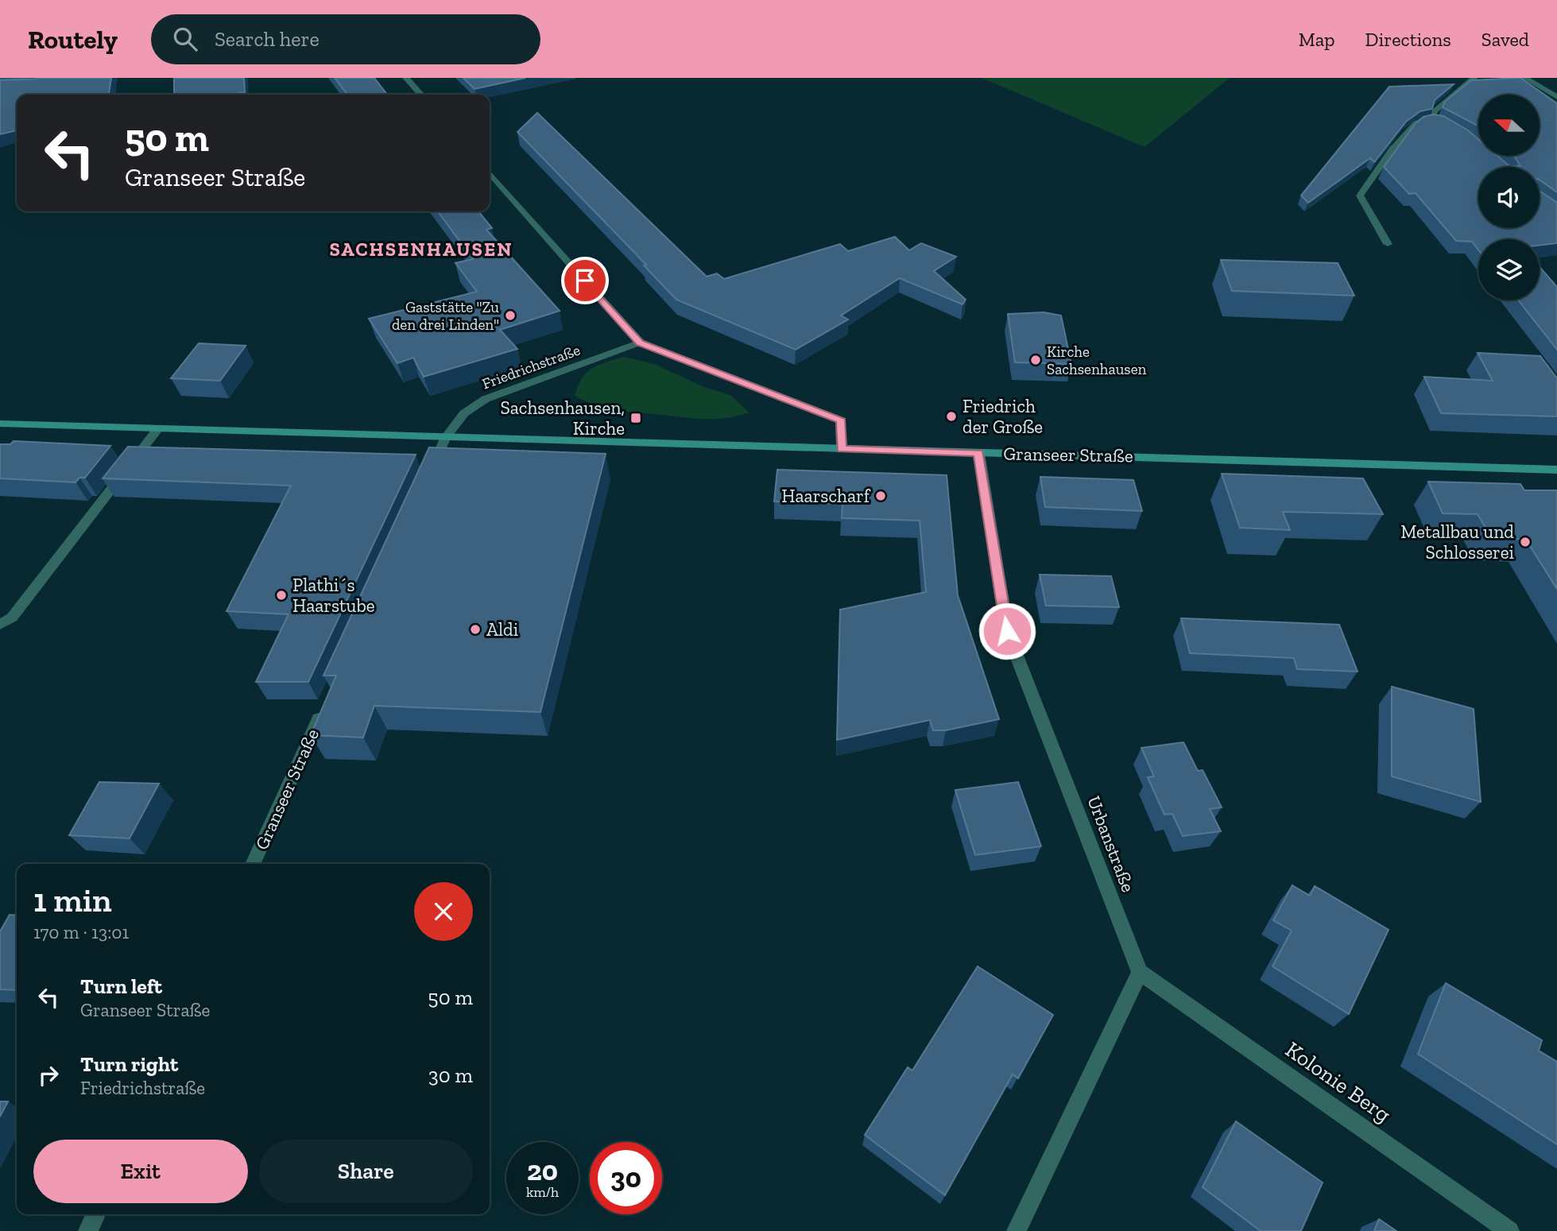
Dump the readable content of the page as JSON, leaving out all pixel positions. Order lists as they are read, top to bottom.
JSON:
{
  "streets": {
    "main road": ["Granseer Straße"],
    "street": ["Friedrichstraße", "Urbanstraße", "Kolonie Berg"]
  },
  "crossings": [
    ["Friedrichstraße", "Granseer Straße"],
    ["Granseer Straße", "Urbanstraße"],
    ["Urbanstraße", "Kolonie Berg"]
  ],
  "districts": ["SACHSENHAUSEN"],
  "places": {
    "other": [
      "Gaststätte \"Zu den drei Linden\"",
      "Kirche Sachsenhausen",
      "Friedrich der Große",
      "Haarscharf",
      "Metallbau und Schlosserei",
      "Plathi´s Haarstube",
      "Aldi"
    ],
    "transit": ["Sachsenhausen, Kirche"]
  },
  "north": "left",
  "page": {
    "header": "Routely",
    "search": "Search here",
    "nav": ["Map", "Directions", "Saved"],
    "turn": ["50 m", "Granseer Straße"],
    "heading": ["1 min", "170 m · 13:01"],
    "list": [
      {
        "name": "Turn left",
        "note": "Granseer Straße",
        "value": "50 m"
      },
      {
        "name": "Turn right",
        "note": "Friedrichstraße",
        "value": "30 m"
      }
    ],
    "buttons": ["Exit", "Share"],
    "speed": "20 km/h",
    "limit": "30"
  }
}
